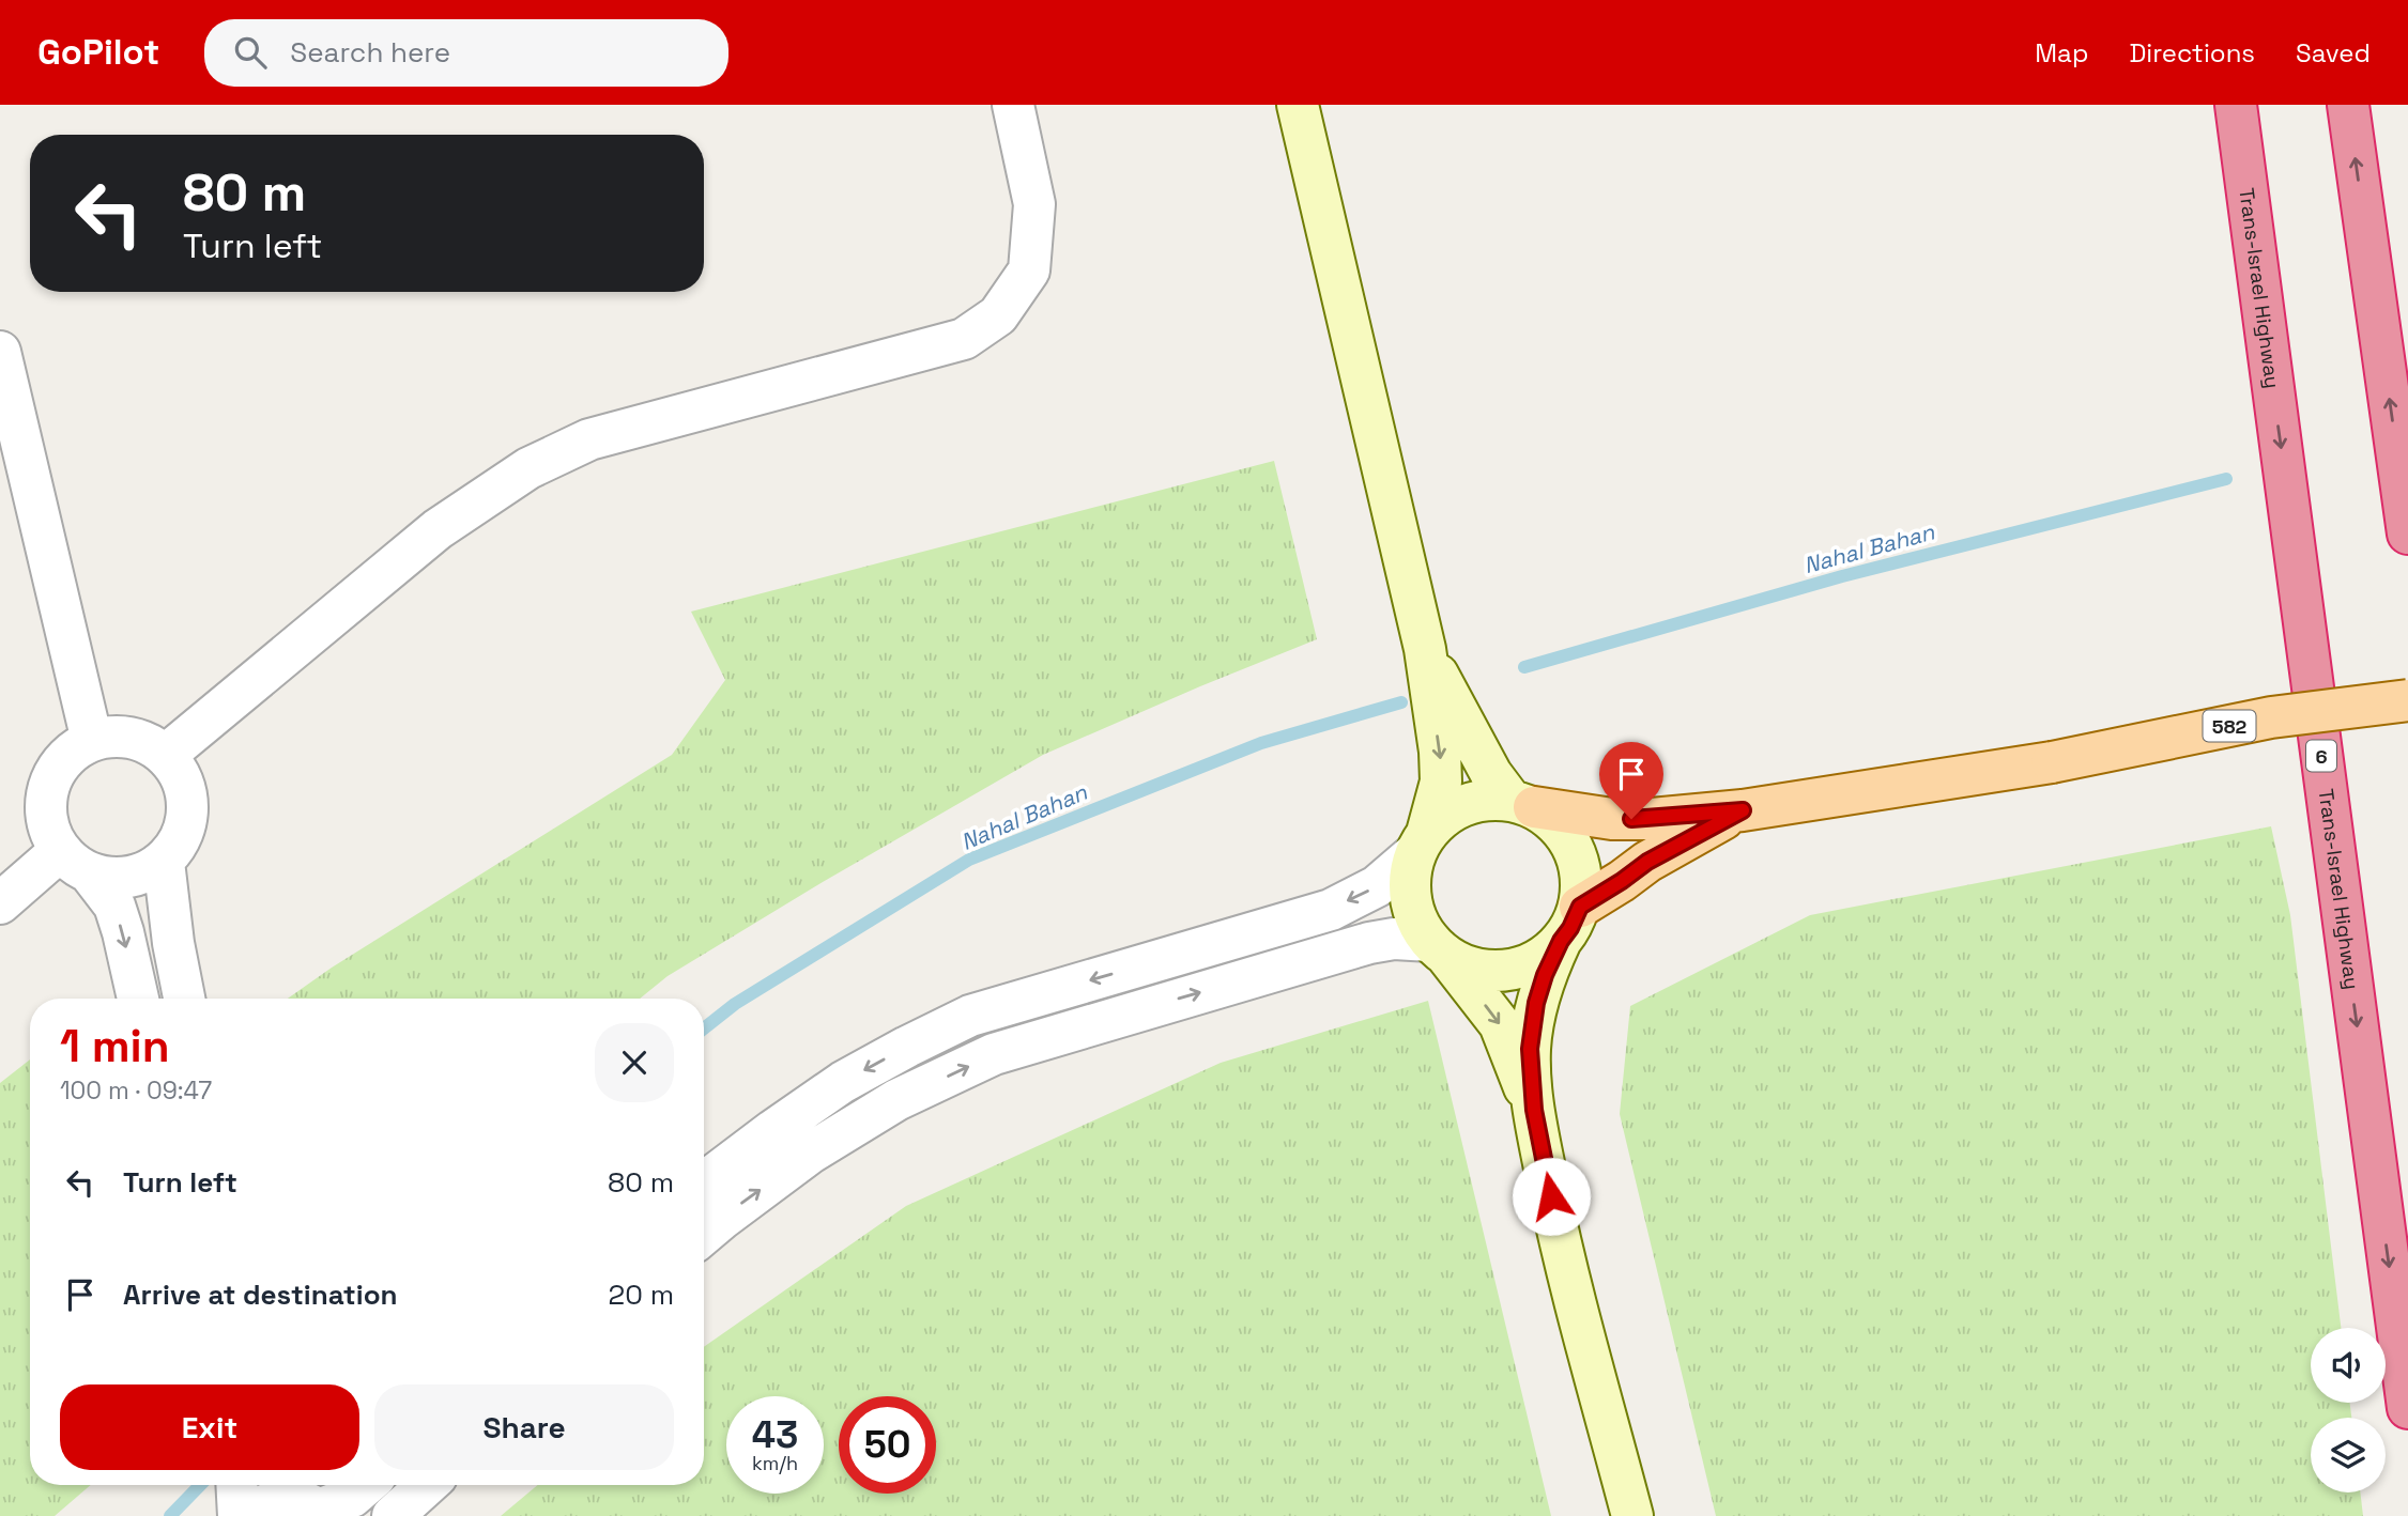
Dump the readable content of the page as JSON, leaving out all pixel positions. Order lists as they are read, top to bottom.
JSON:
{
  "streets": {
    "highway": ["Trans-Israel Highway", "6"],
    "main road": ["582"]
  },
  "water": ["Nahal Bahan"],
  "page": {
    "header": "GoPilot",
    "search": "Search here",
    "nav": ["Map", "Directions", "Saved"],
    "turn": ["80 m", "Turn left"],
    "heading": ["1 min", "100 m · 09:47"],
    "list": [
      {
        "name": "Turn left",
        "value": "80 m"
      },
      {
        "name": "Arrive at destination",
        "value": "20 m"
      }
    ],
    "buttons": ["Exit", "Share"],
    "speed": "43 km/h",
    "limit": "50"
  }
}
